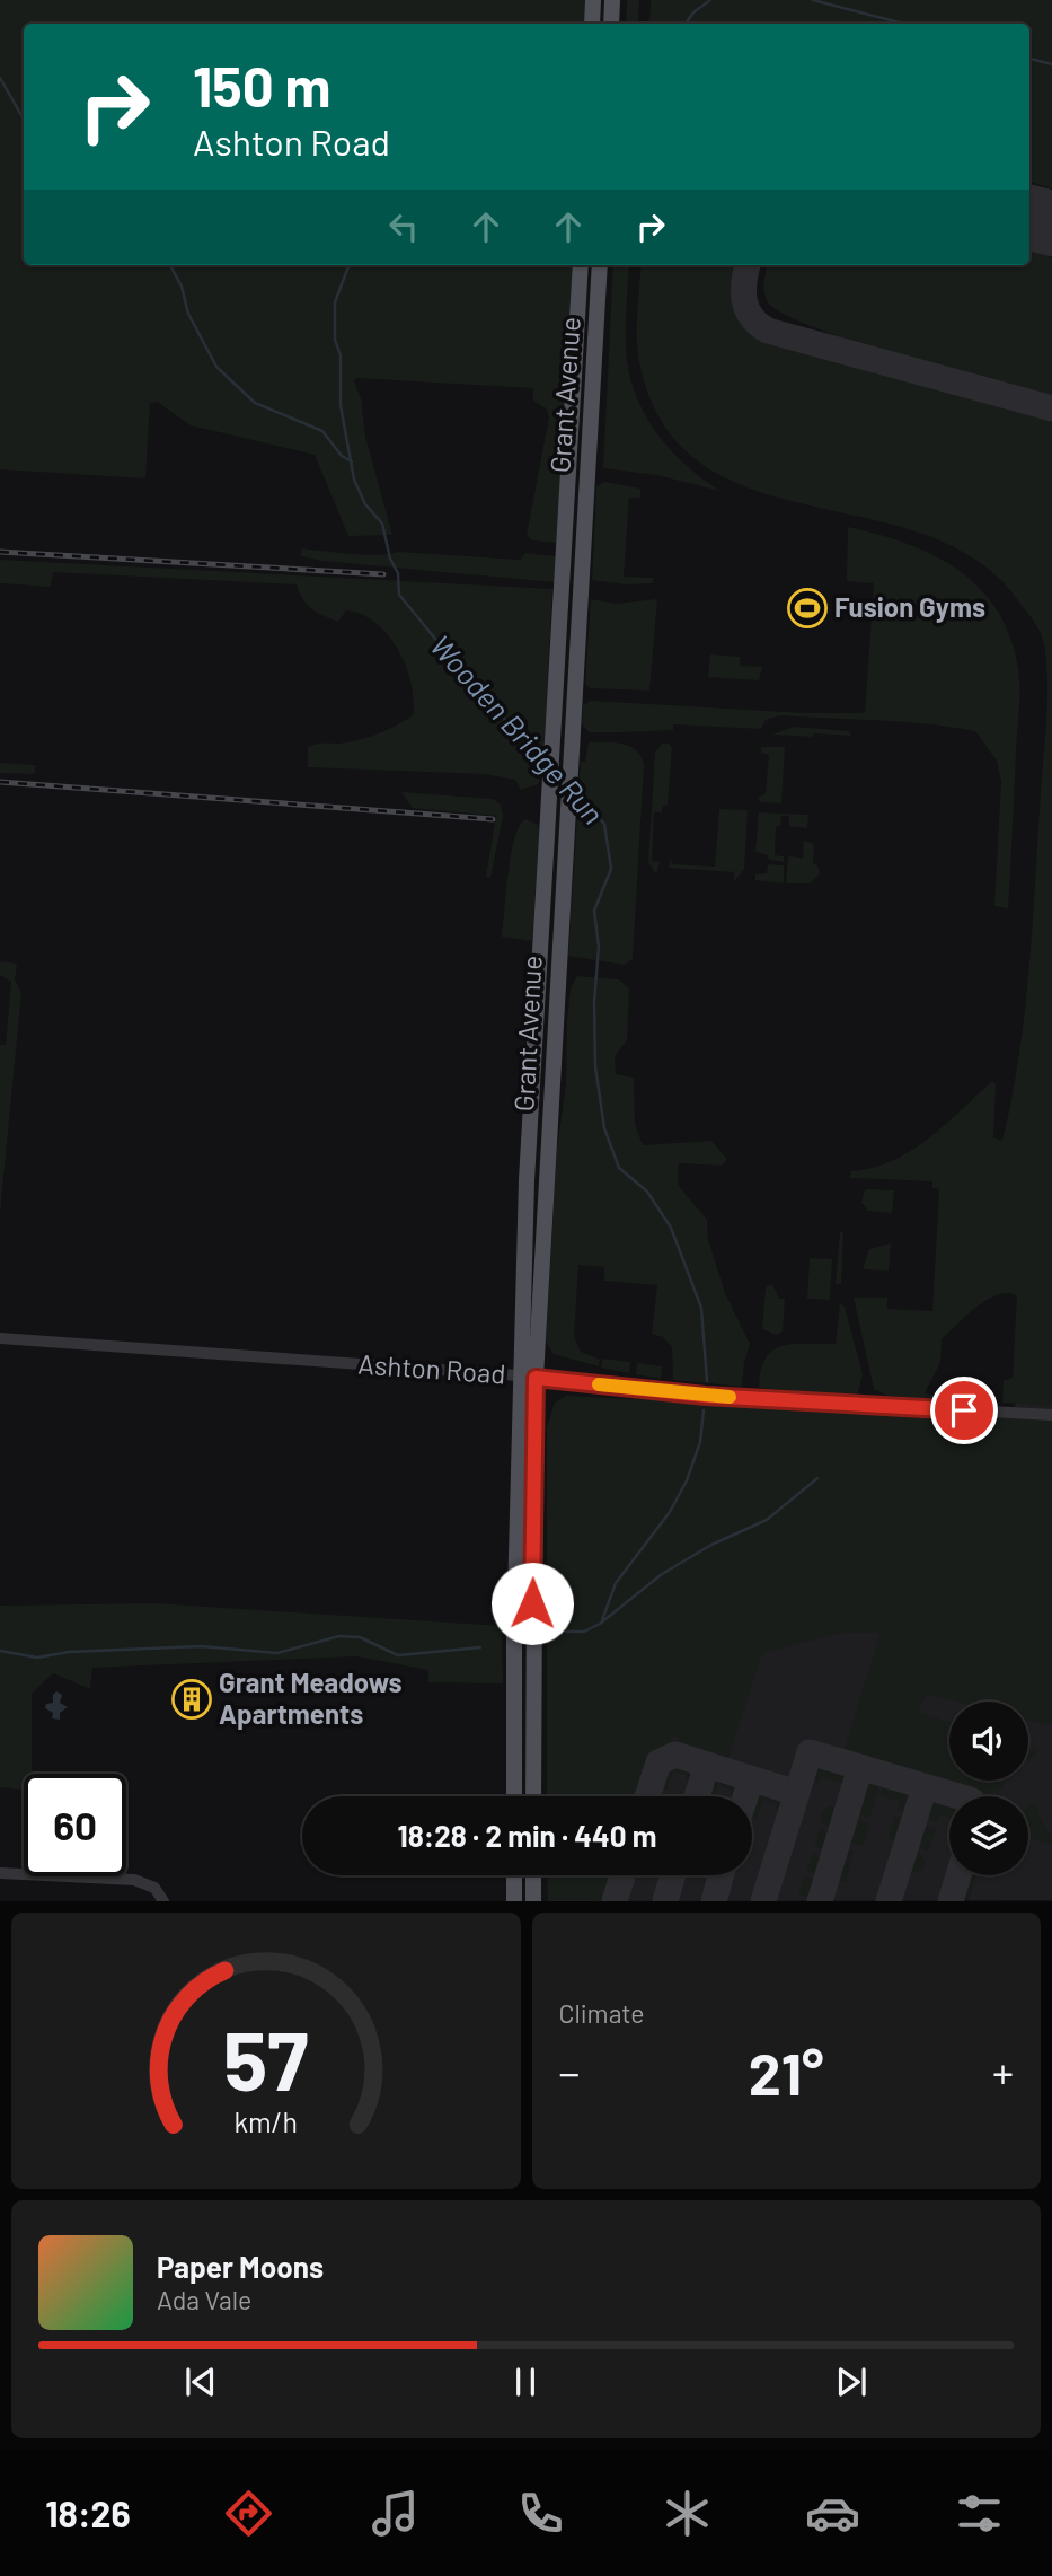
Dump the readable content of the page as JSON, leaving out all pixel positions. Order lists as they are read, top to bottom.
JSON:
{
  "streets": {
    "main road": ["Grant Avenue"],
    "street": ["Ashton Road"]
  },
  "crossings": [
    ["Grant Avenue", "Ashton Road"]
  ],
  "water": ["Wooden Bridge Run"],
  "places": {
    "sports": ["Fusion Gyms"],
    "building": ["Grant Meadows Apartments"]
  },
  "page": {
    "turn": ["150 m", "Ashton Road"],
    "limit": "60",
    "trip": "18:28 · 2 min · 440 m",
    "tile": "Climate",
    "heat": ["−", "21°", "+"],
    "song": ["Paper Moons", "Ada Vale"],
    "tabs": "18:26",
    "gauge": ["57", "km/h"]
  }
}
